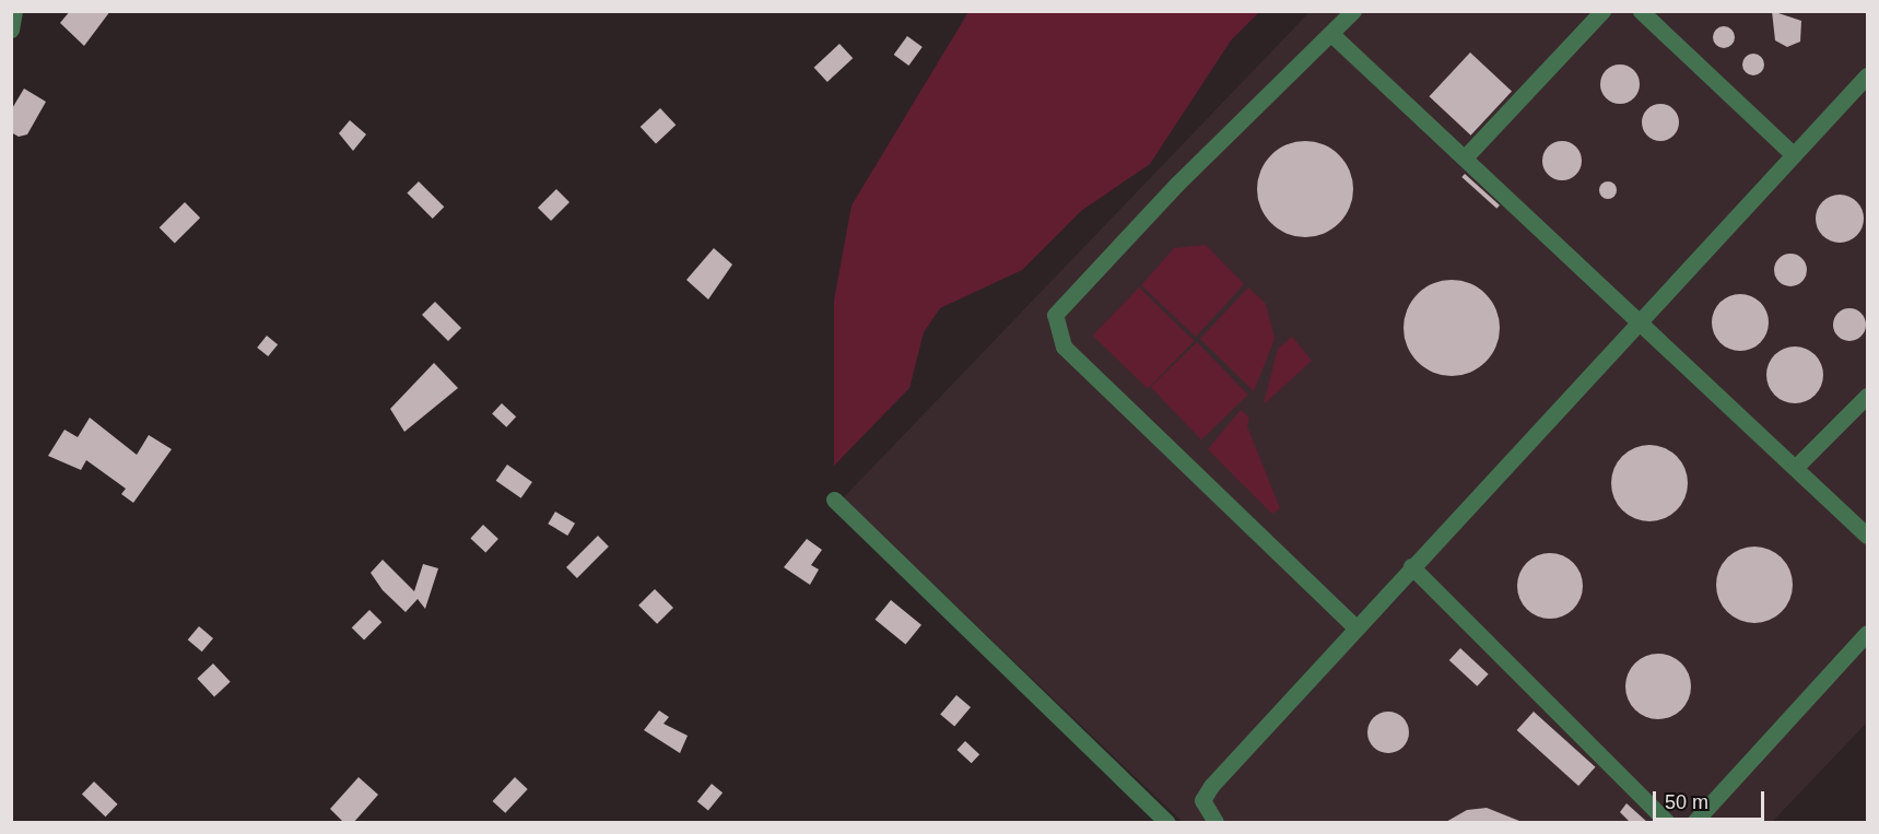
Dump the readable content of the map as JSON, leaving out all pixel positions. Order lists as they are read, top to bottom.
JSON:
{
  "scale_bar": "50 m"
}
